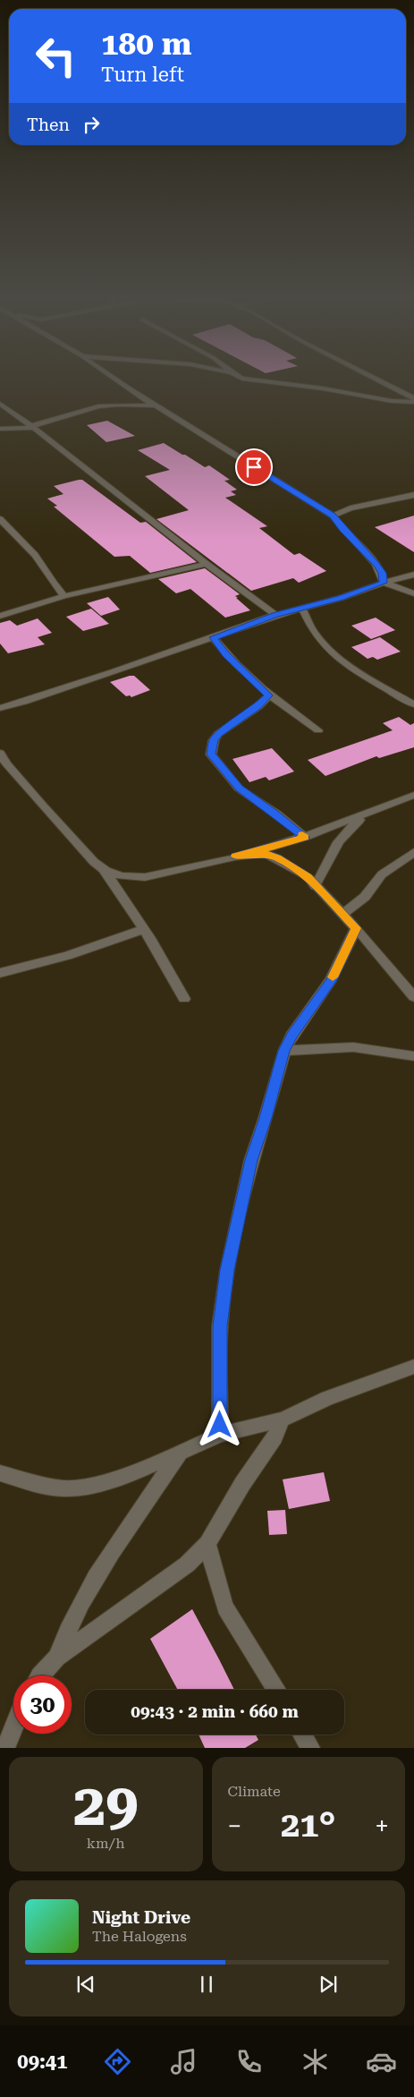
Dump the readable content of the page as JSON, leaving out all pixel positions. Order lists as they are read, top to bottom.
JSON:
{
  "page": {
    "turn": ["180 m", "Turn left"],
    "then": "Then",
    "limit": "30",
    "trip": "09:43 · 2 min · 660 m",
    "tile": [
      ["29", "km/h"],
      "Climate"
    ],
    "heat": ["−", "21°", "+"],
    "song": ["Night Drive", "The Halogens"],
    "tabs": "09:41"
  }
}
